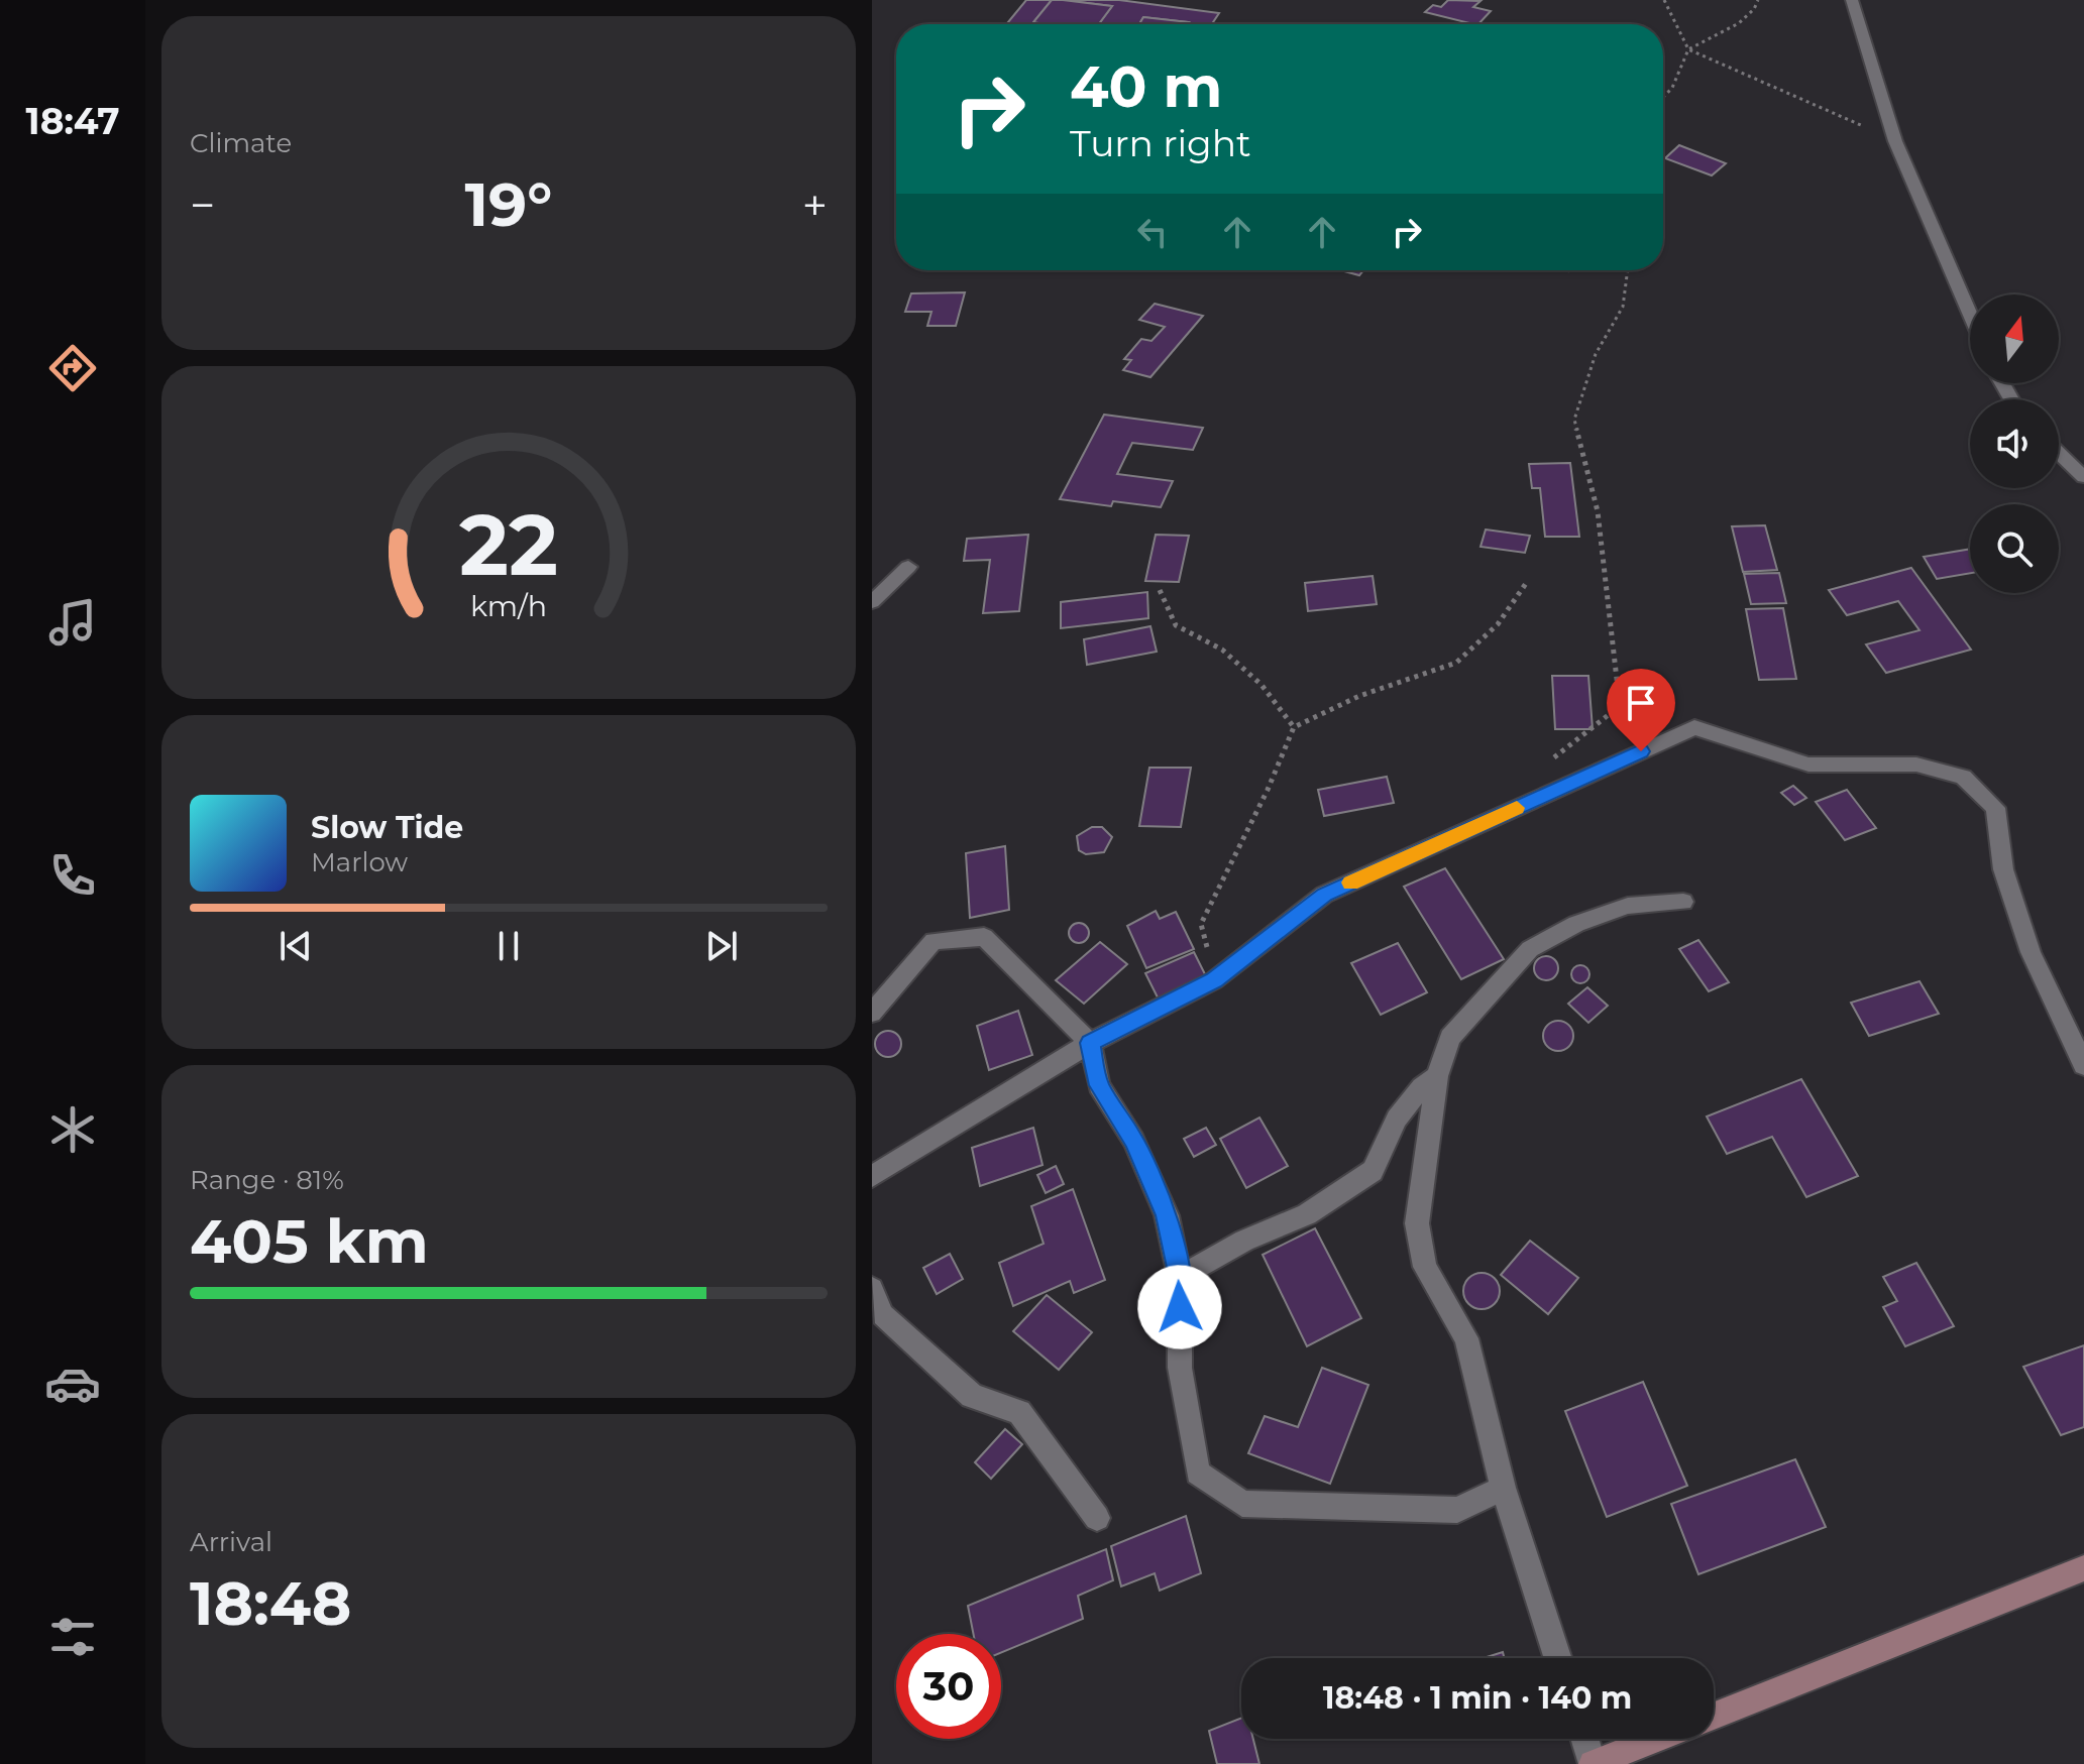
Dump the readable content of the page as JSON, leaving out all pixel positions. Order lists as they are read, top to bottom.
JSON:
{
  "north": "top",
  "page": {
    "tabs": "18:47",
    "tile": [
      "Climate",
      ["Range · 81%", "405 km"],
      ["Arrival", "18:48"]
    ],
    "turn": ["40 m", "Turn right"],
    "heat": ["−", "19°", "+"],
    "song": ["Slow Tide", "Marlow"],
    "limit": "30",
    "trip": "18:48 · 1 min · 140 m",
    "gauge": ["22", "km/h"]
  }
}
